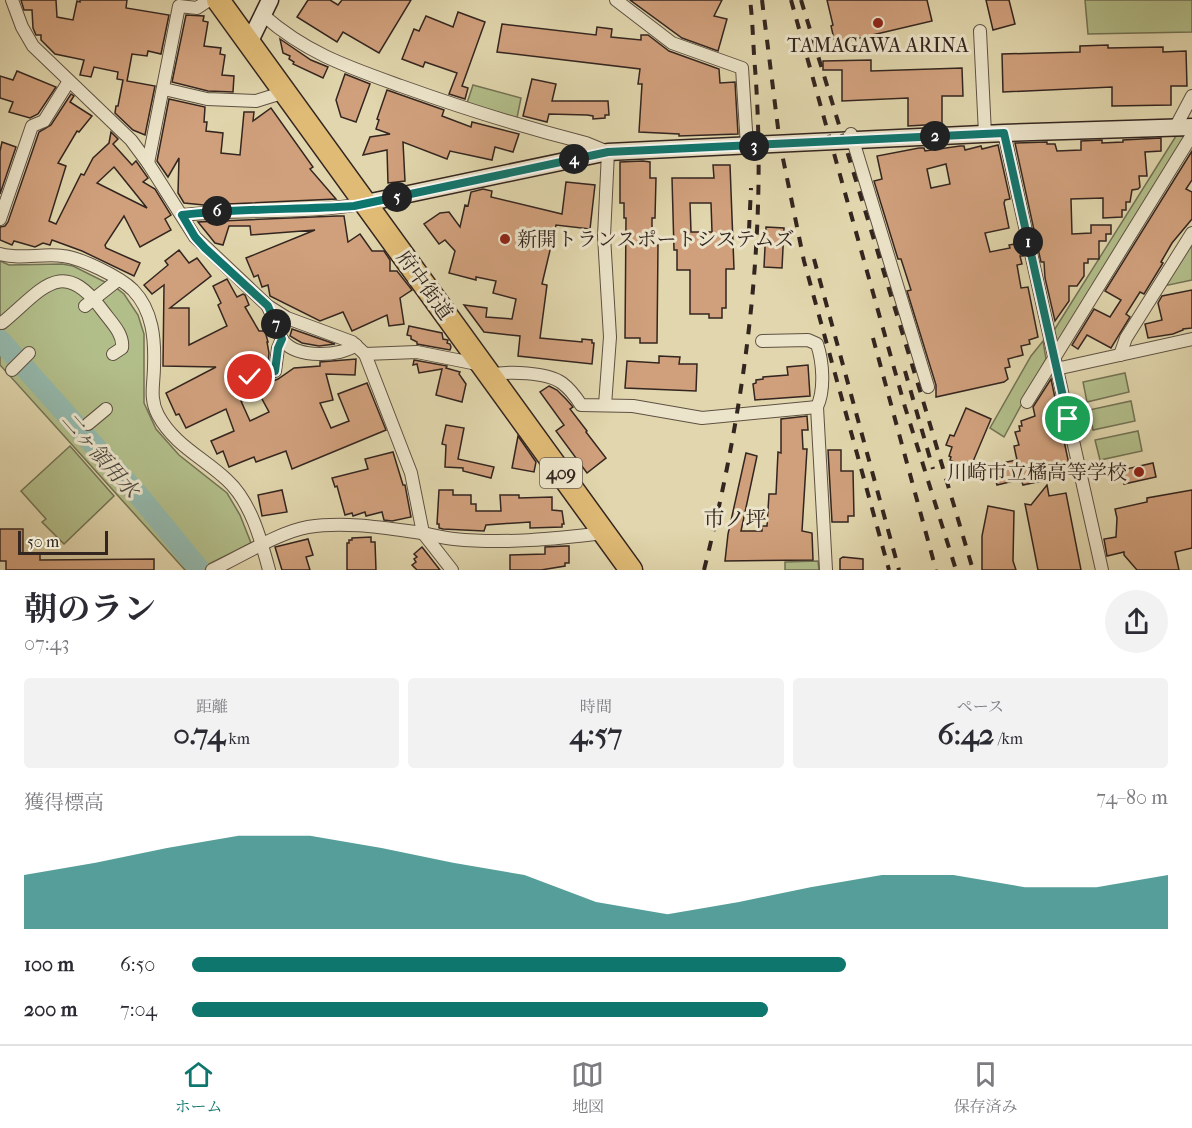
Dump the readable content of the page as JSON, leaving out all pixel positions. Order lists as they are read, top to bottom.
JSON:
{
  "streets": {
    "highway": ["府中街道", "409"]
  },
  "districts": ["市ノ坪"],
  "water": ["二ヶ領用水"],
  "places": ["TAMAGAWA ARINA", "新開トランスポートシステムズ", "川崎市立橘高等学校"],
  "scale_bar": "50 m",
  "page": {
    "pins": [
      "2",
      "3",
      "4",
      "5",
      "6",
      "1",
      "7"
    ],
    "scale": "50 m",
    "heading": ["朝のラン", "07:43"],
    "stats": [
      ["距離", "0.74 km"],
      ["時間", "4:57"],
      ["ペース", "6:42 /km"]
    ],
    "chart": ["獲得標高", "74–80 m"],
    "list": [
      {
        "name": "100 m",
        "note": "6:50"
      },
      {
        "name": "200 m",
        "note": "7:04"
      }
    ],
    "tabs": ["ホーム", "地図", "保存済み"]
  }
}
